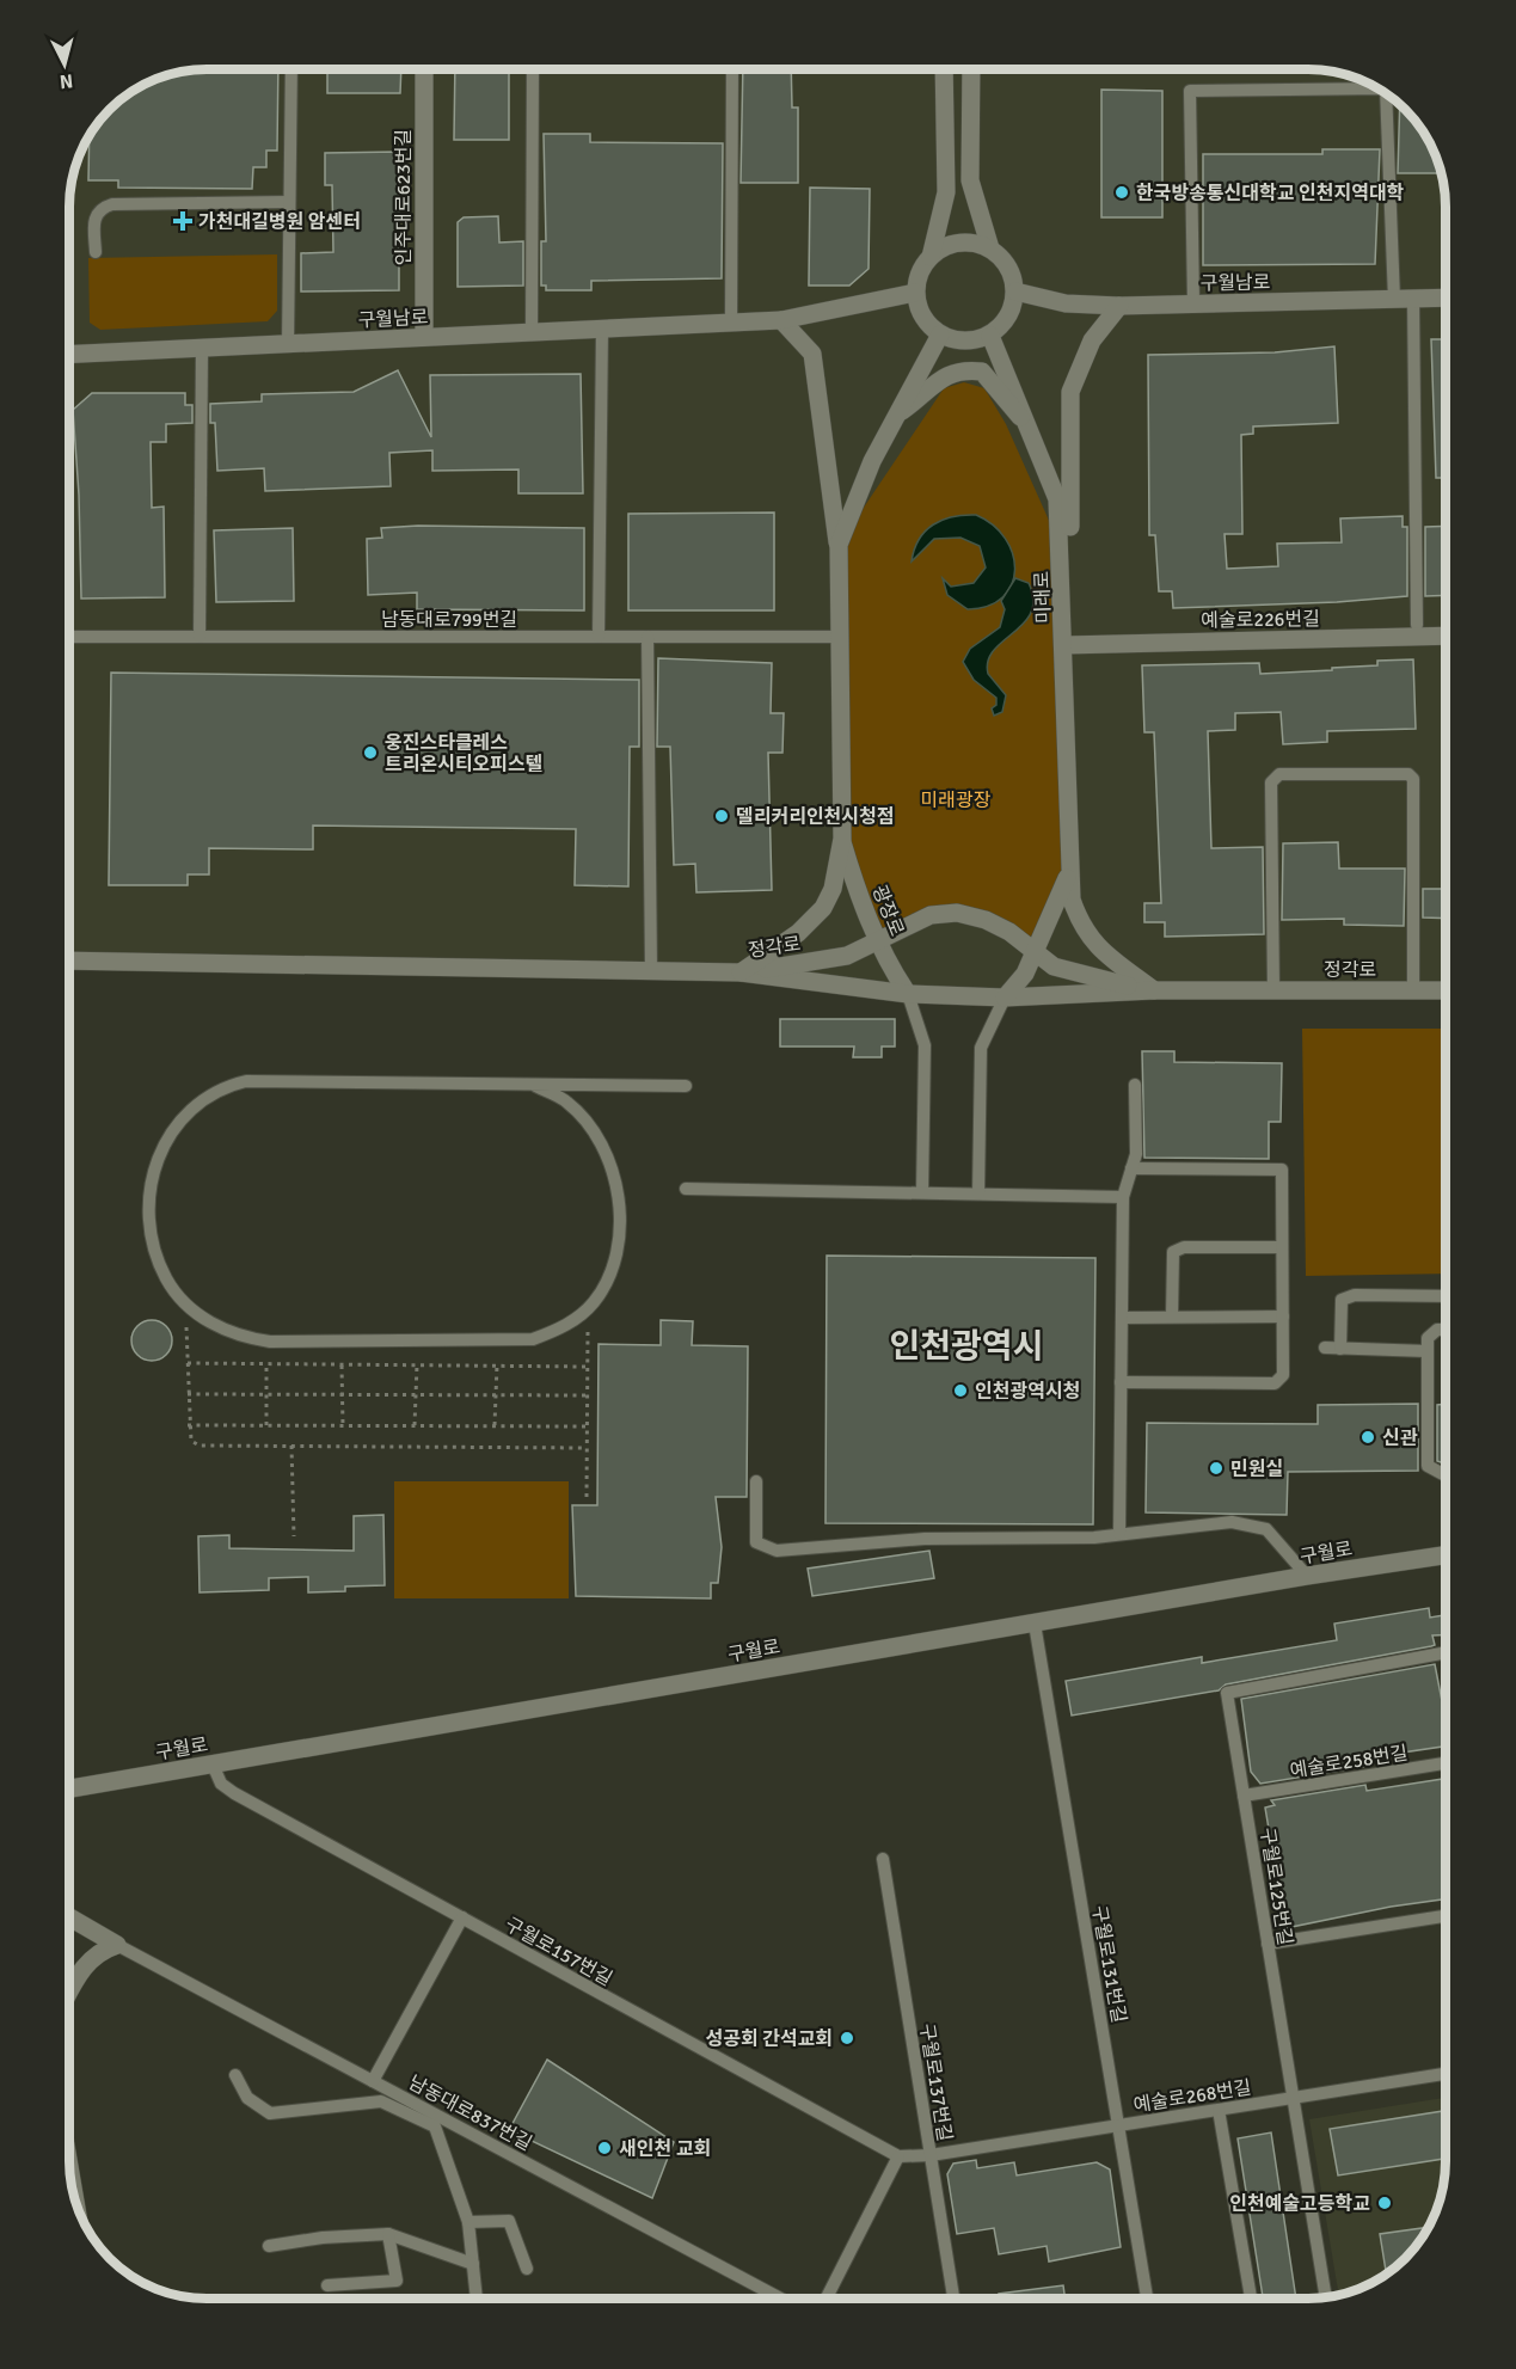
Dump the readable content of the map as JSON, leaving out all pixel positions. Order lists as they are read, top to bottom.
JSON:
{
  "streets": {
    "street": [
      "인주대로623번길",
      "구월남로",
      "미래로",
      "예술로226번길",
      "광장로",
      "정각로",
      "구월로"
    ],
    "lane": [
      "남동대로799번길",
      "예술로258번길",
      "구월로125번길",
      "구월로157번길",
      "구월로131번길",
      "구월로137번길",
      "예술로268번길",
      "남동대로837번길"
    ]
  },
  "crossings": [
    ["인주대로623번길", "구월남로"],
    ["구월남로", "미래로"],
    ["미래로", "예술로226번길"],
    ["미래로", "정각로"],
    ["광장로", "정각로"],
    ["구월로", "구월로157번길"],
    ["구월로", "구월로131번길"],
    ["예술로258번길", "구월로125번길"],
    ["구월로125번길", "예술로268번길"],
    ["구월로131번길", "예술로268번길"],
    ["구월로137번길", "예술로268번길"]
  ],
  "districts": ["인천광역시"],
  "parks": ["미래광장"],
  "places": {
    "other": [
      "한국방송통신대학교 인천지역대학",
      "웅진스타클레스 트리온시티오피스텔",
      "델리커리인천시청점",
      "인천광역시청",
      "신관",
      "민원실",
      "성공회 간석교회",
      "새인천 교회",
      "인천예술고등학교"
    ],
    "health": ["가천대길병원 암센터"]
  },
  "north": "bottom"
}
